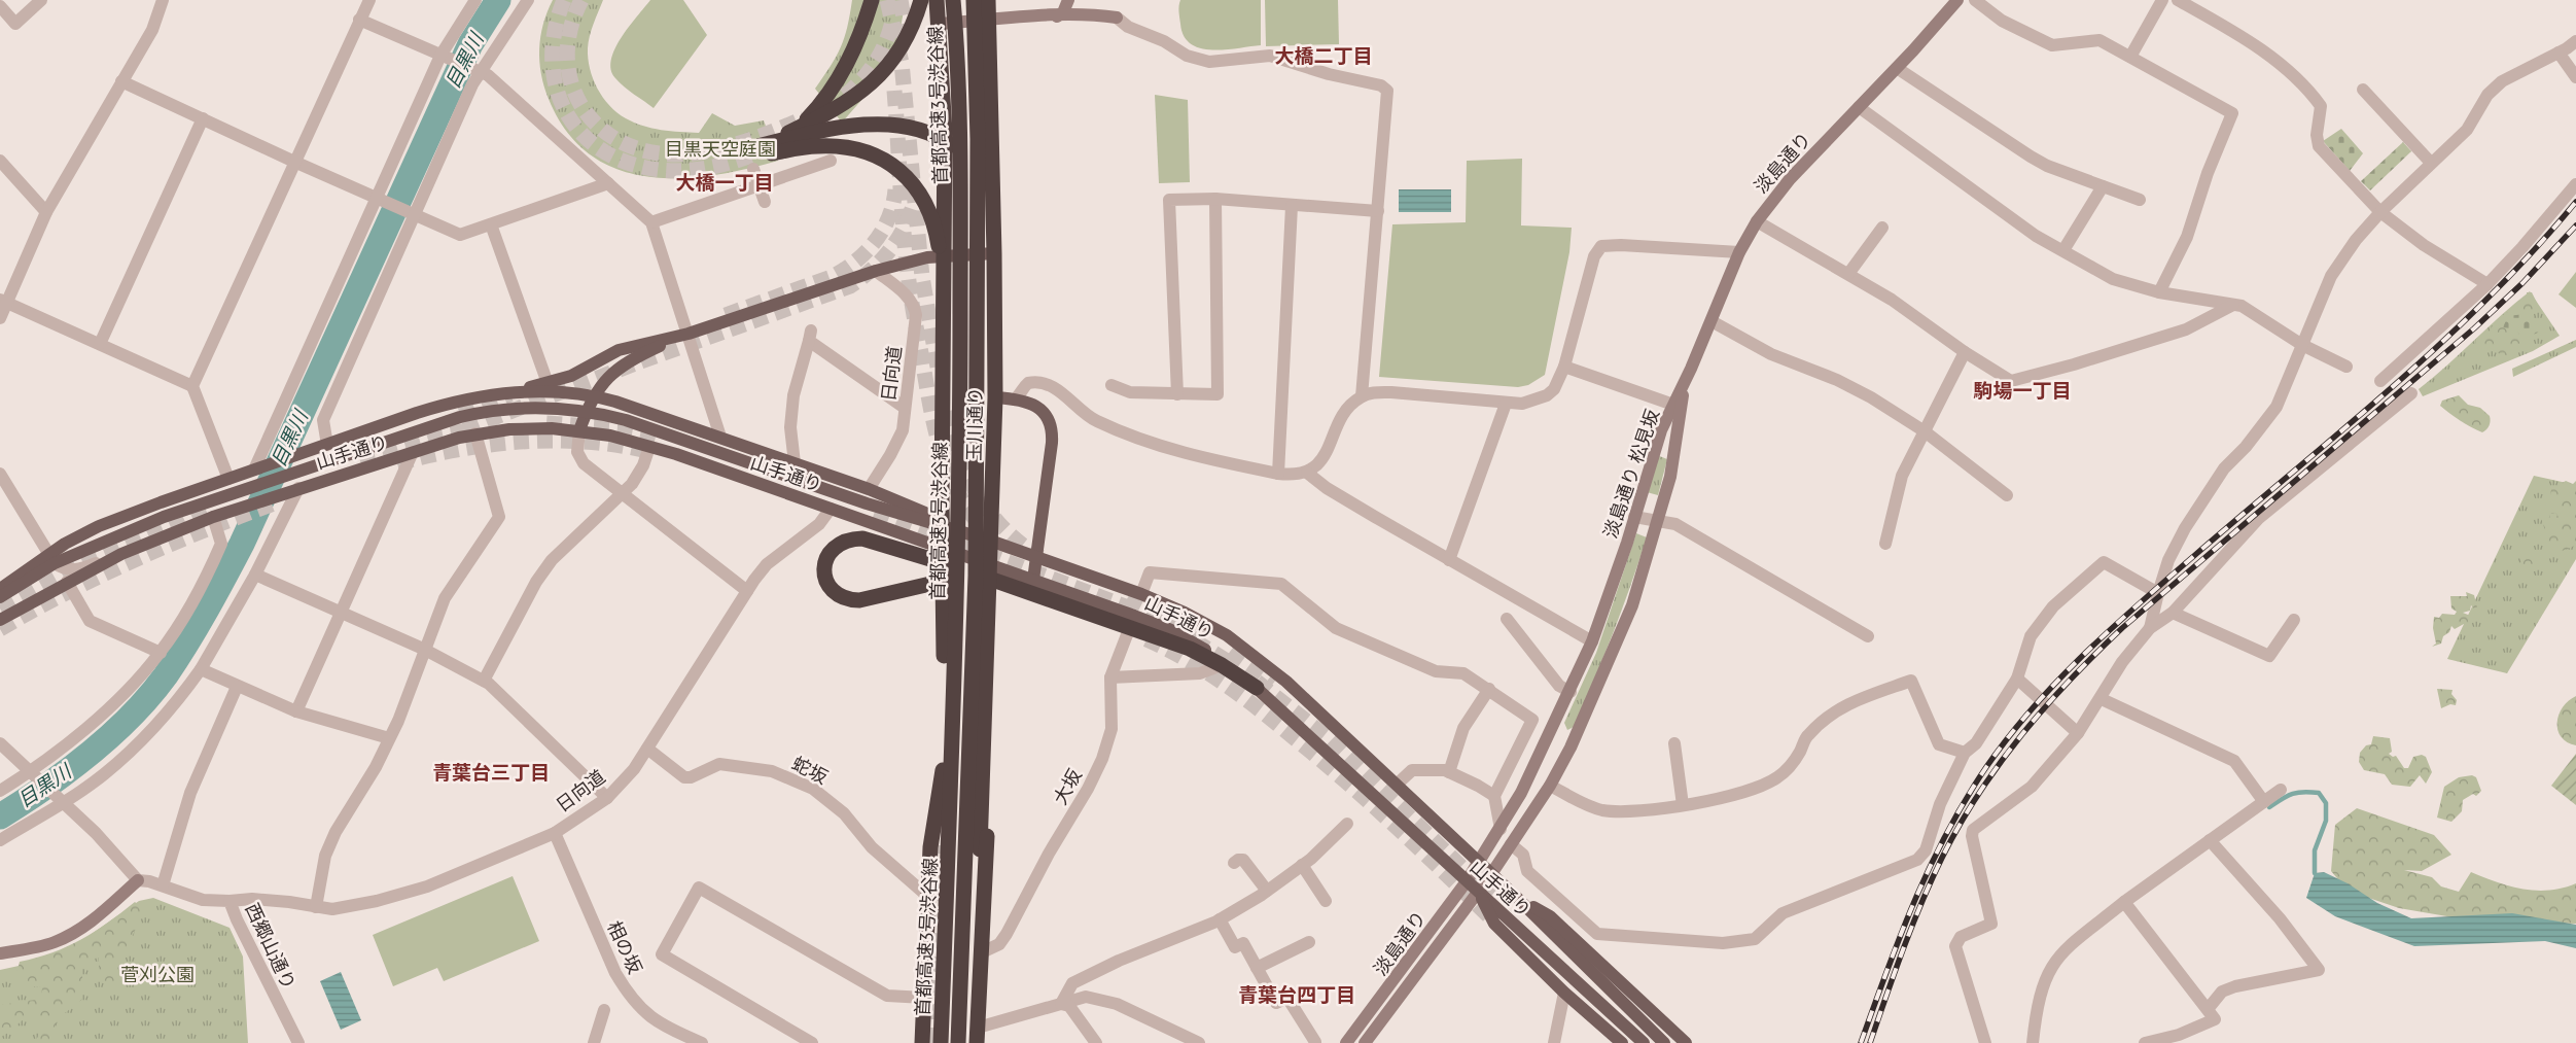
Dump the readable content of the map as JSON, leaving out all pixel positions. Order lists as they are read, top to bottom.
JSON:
{
  "streets": {
    "highway": ["首都高速3号渋谷線", "玉川通り"],
    "main road": ["淡島通り", "山手通り", "淡島通り 松見坂"],
    "street": [
      "日向道",
      "蛇坂",
      "大坂",
      "西郷山通り",
      "相の坂"
    ]
  },
  "crossings": [
    ["淡島通り", "山手通り"],
    ["淡島通り", "淡島通り 松見坂"],
    ["日向道", "山手通り"],
    ["日向道", "蛇坂"],
    ["日向道", "西郷山通り"],
    ["日向道", "相の坂"],
    ["山手通り", "淡島通り 松見坂"],
    ["山手通り", "大坂"]
  ],
  "districts": [
    "大橋二丁目",
    "大橋一丁目",
    "駒場一丁目",
    "青葉台三丁目",
    "青葉台四丁目"
  ],
  "water": ["目黒川"],
  "parks": ["目黒天空庭園", "菅刈公園"]
}
